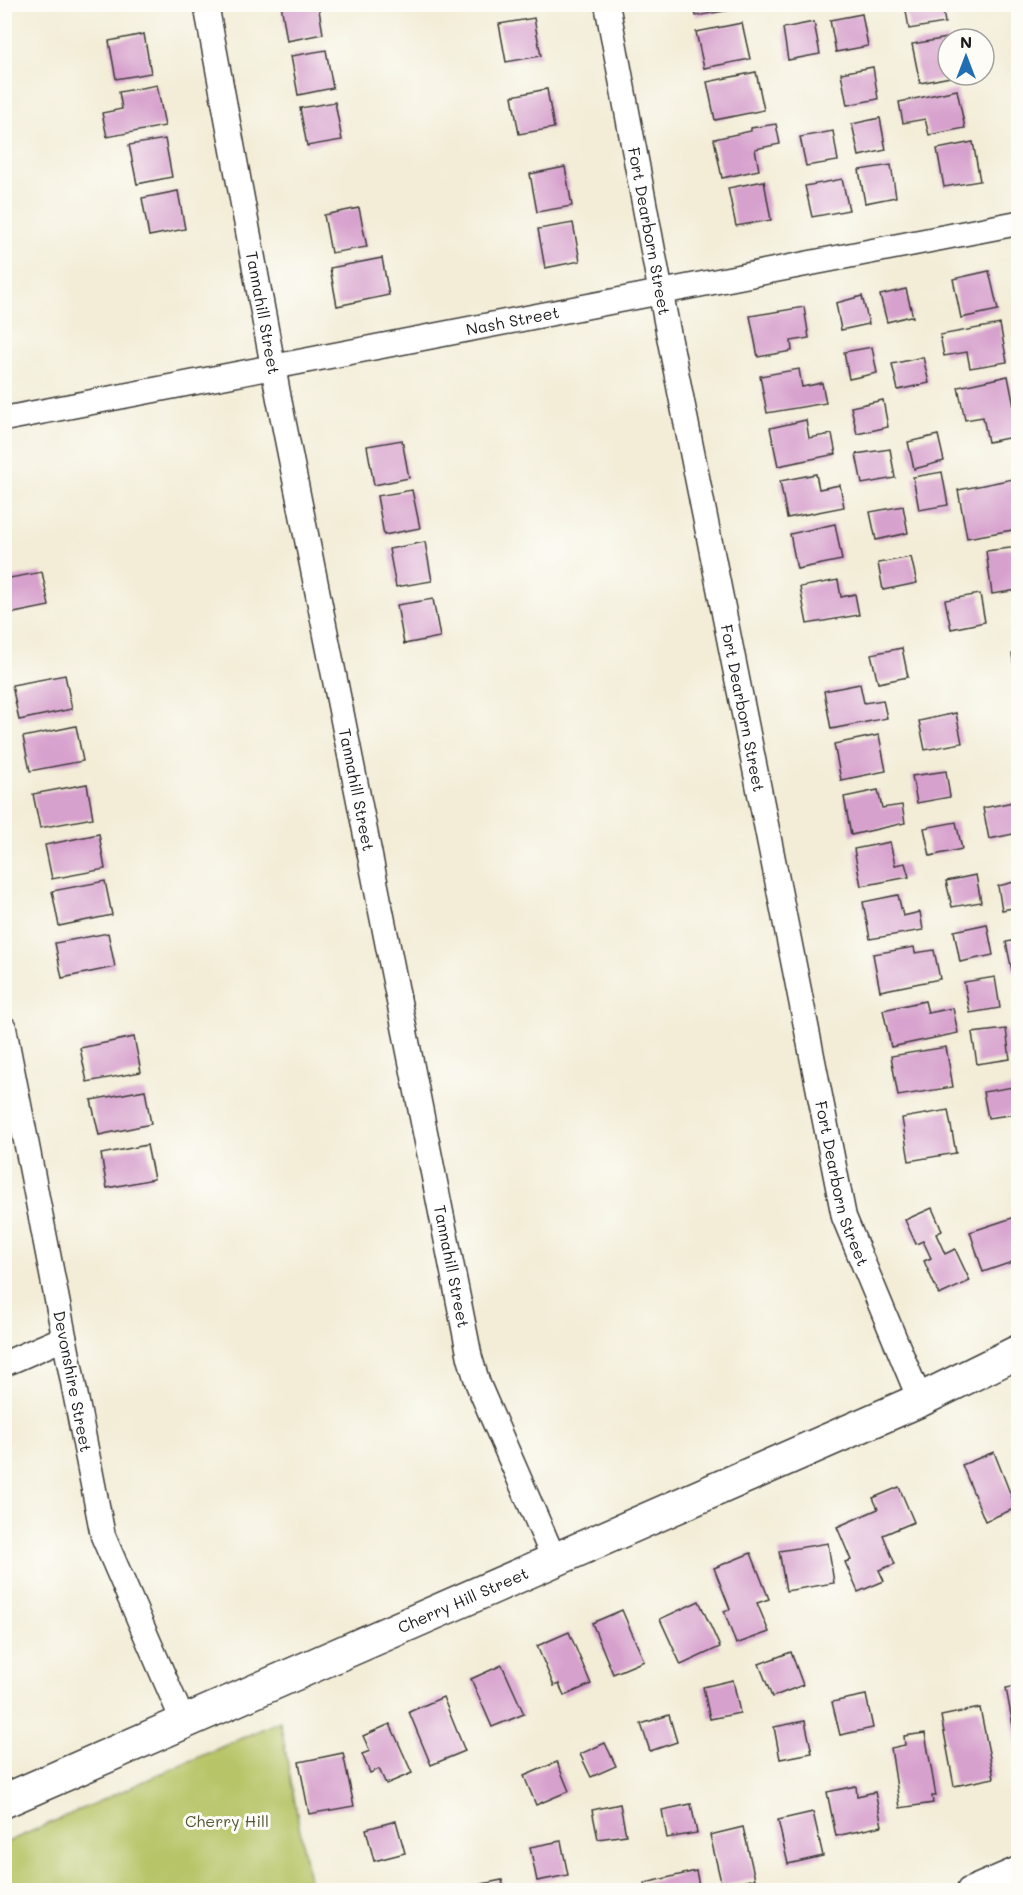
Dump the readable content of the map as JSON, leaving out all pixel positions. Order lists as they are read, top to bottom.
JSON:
{
  "streets": {
    "street": [
      "Fort Dearborn Street",
      "Tannahill Street",
      "Nash Street",
      "Devonshire Street",
      "Cherry Hill Street"
    ]
  },
  "crossings": [
    ["Fort Dearborn Street", "Nash Street"],
    ["Fort Dearborn Street", "Cherry Hill Street"],
    ["Tannahill Street", "Nash Street"],
    ["Tannahill Street", "Cherry Hill Street"],
    ["Devonshire Street", "Cherry Hill Street"]
  ],
  "parks": ["Cherry Hill"],
  "north": "top"
}
